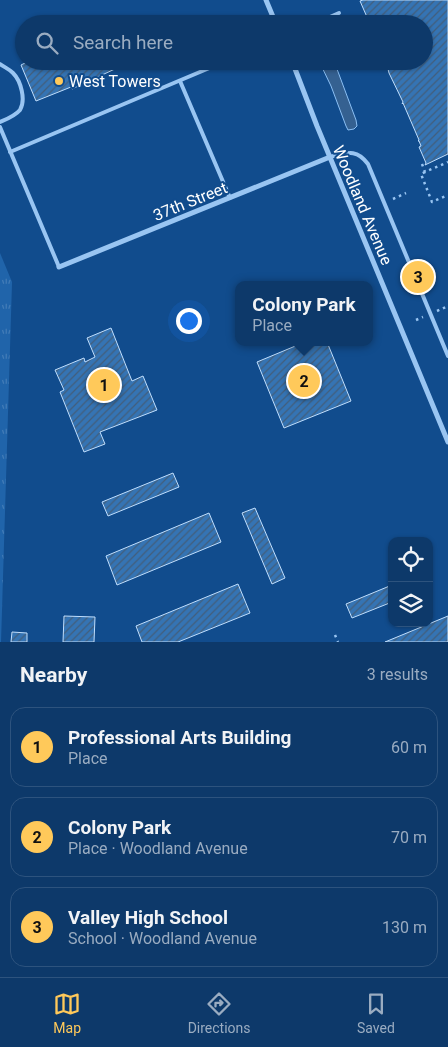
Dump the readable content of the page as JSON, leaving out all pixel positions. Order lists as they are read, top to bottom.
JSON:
{
  "streets": {
    "street": ["37th Street", "Woodland Avenue"]
  },
  "crossings": [
    ["37th Street", "Woodland Avenue"]
  ],
  "places": ["West Towers"],
  "page": {
    "search": "Search here",
    "pins": ["3", "2", "1"],
    "popup": ["Colony Park", "Place"],
    "heading": ["Nearby", "3 results"],
    "list": [
      {
        "mark": "1",
        "name": "Professional Arts Building",
        "note": "Place",
        "value": "60 m"
      },
      {
        "mark": "2",
        "name": "Colony Park",
        "note": "Place · Woodland Avenue",
        "value": "70 m"
      },
      {
        "mark": "3",
        "name": "Valley High School",
        "note": "School · Woodland Avenue",
        "value": "130 m"
      }
    ],
    "nav": ["Map", "Directions", "Saved"]
  }
}
